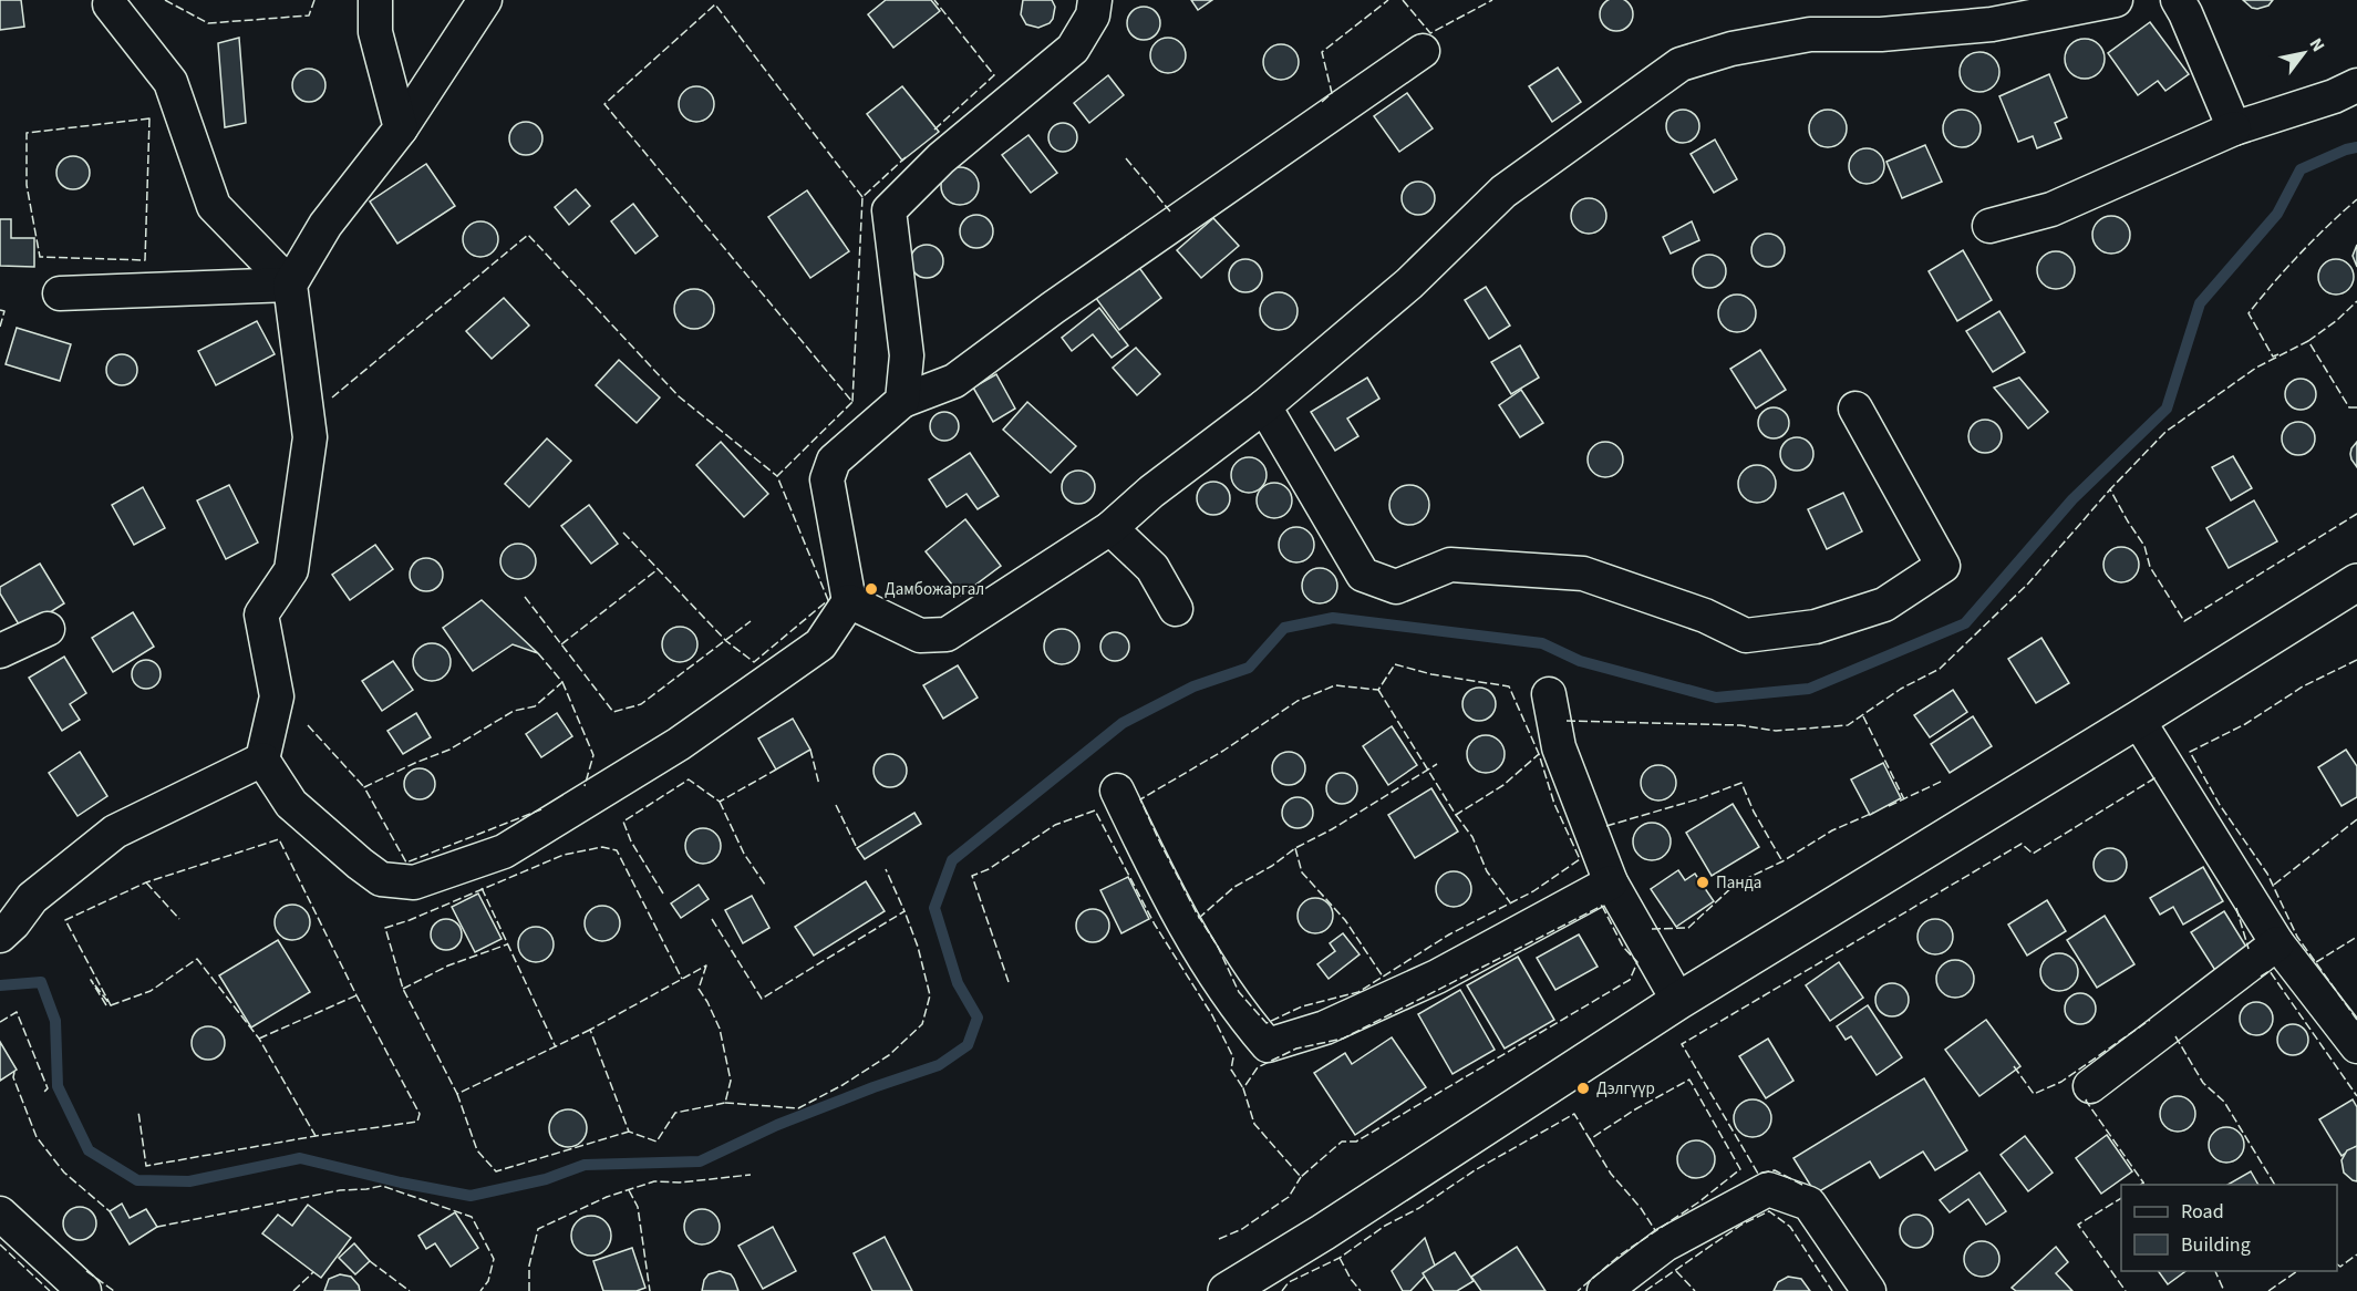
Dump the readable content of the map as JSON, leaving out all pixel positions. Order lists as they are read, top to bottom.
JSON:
{
  "places": ["Дамбожаргал", "Панда", "Дэлгүүр"],
  "legend": ["Road", "Building"],
  "north": "top right"
}
